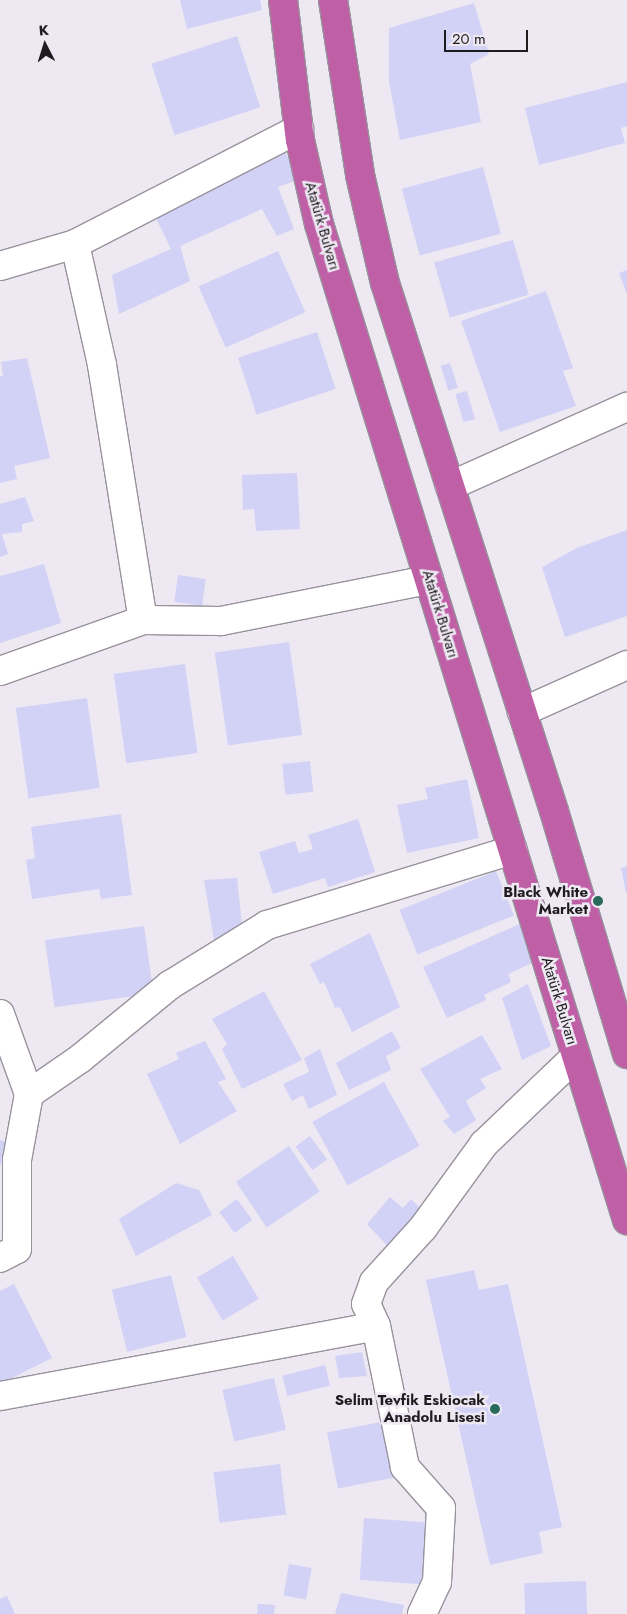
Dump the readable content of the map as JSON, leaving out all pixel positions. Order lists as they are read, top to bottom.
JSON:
{
  "streets": {
    "highway": ["Atatürk Bulvarı"]
  },
  "places": ["Black White Market", "Selim Tevfik Eskiocak Anadolu Lisesi"],
  "scale_bar": "20 m",
  "north": "top"
}
